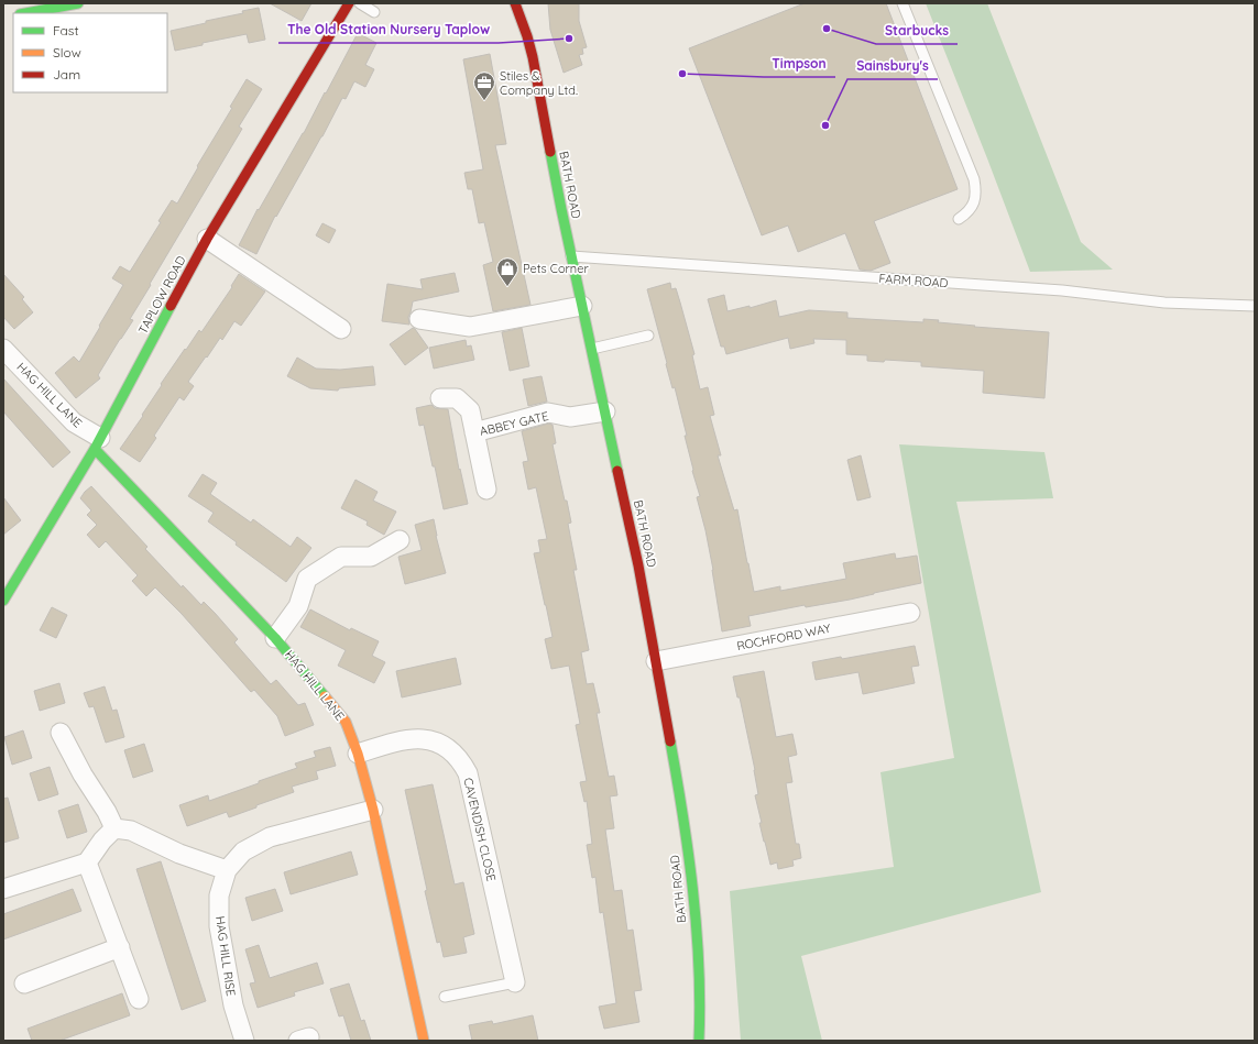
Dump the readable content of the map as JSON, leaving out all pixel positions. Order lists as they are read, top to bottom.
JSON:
{
  "streets": {
    "street": [
      "BATH ROAD",
      "TAPLOW ROAD",
      "HAG HILL LANE",
      "ABBEY GATE",
      "ROCHFORD WAY",
      "CAVENDISH CLOSE",
      "HAG HILL RISE"
    ],
    "lane": ["FARM ROAD"]
  },
  "crossings": [
    ["BATH ROAD", "FARM ROAD"],
    ["BATH ROAD", "ABBEY GATE"],
    ["BATH ROAD", "ROCHFORD WAY"],
    ["TAPLOW ROAD", "HAG HILL LANE"],
    ["HAG HILL LANE", "CAVENDISH CLOSE"],
    ["HAG HILL LANE", "HAG HILL RISE"]
  ],
  "places": {
    "other": [
      "Starbucks",
      "The Old Station Nursery Taplow",
      "Timpson",
      "Sainsbury's"
    ],
    "office": ["Stiles & Company Ltd."],
    "shop": ["Pets Corner"]
  },
  "legend": ["Fast", "Slow", "Jam"]
}
